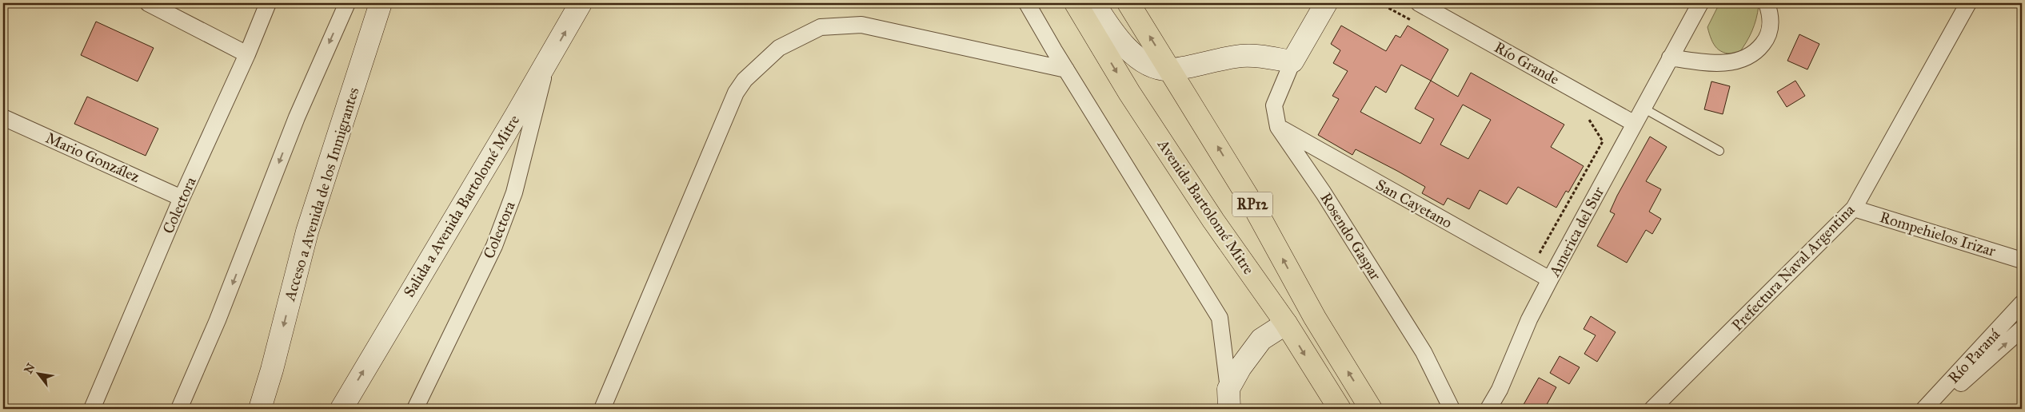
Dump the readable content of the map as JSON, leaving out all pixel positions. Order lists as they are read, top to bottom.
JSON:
{
  "streets": {
    "main road": ["RP12", "Avenida Bartolomé Mitre"],
    "street": [
      "Río Grande",
      "Mario González",
      "Acceso a Avenida de los Inmigrantes",
      "San Cayetano",
      "Colectora",
      "Salida a Avenida Bartolomé Mitre",
      "America del Sur",
      "Rompehielos Irizar",
      "Rosendo Gaspar",
      "Prefectura Naval Argentina",
      "Río Paraná"
    ]
  },
  "crossings": [
    ["Río Grande", "America del Sur"],
    ["Mario González", "Colectora"],
    ["San Cayetano", "America del Sur"],
    ["San Cayetano", "Rosendo Gaspar"],
    ["Colectora", "Salida a Avenida Bartolomé Mitre"],
    ["Rompehielos Irizar", "Prefectura Naval Argentina"]
  ],
  "north": "top left"
}
